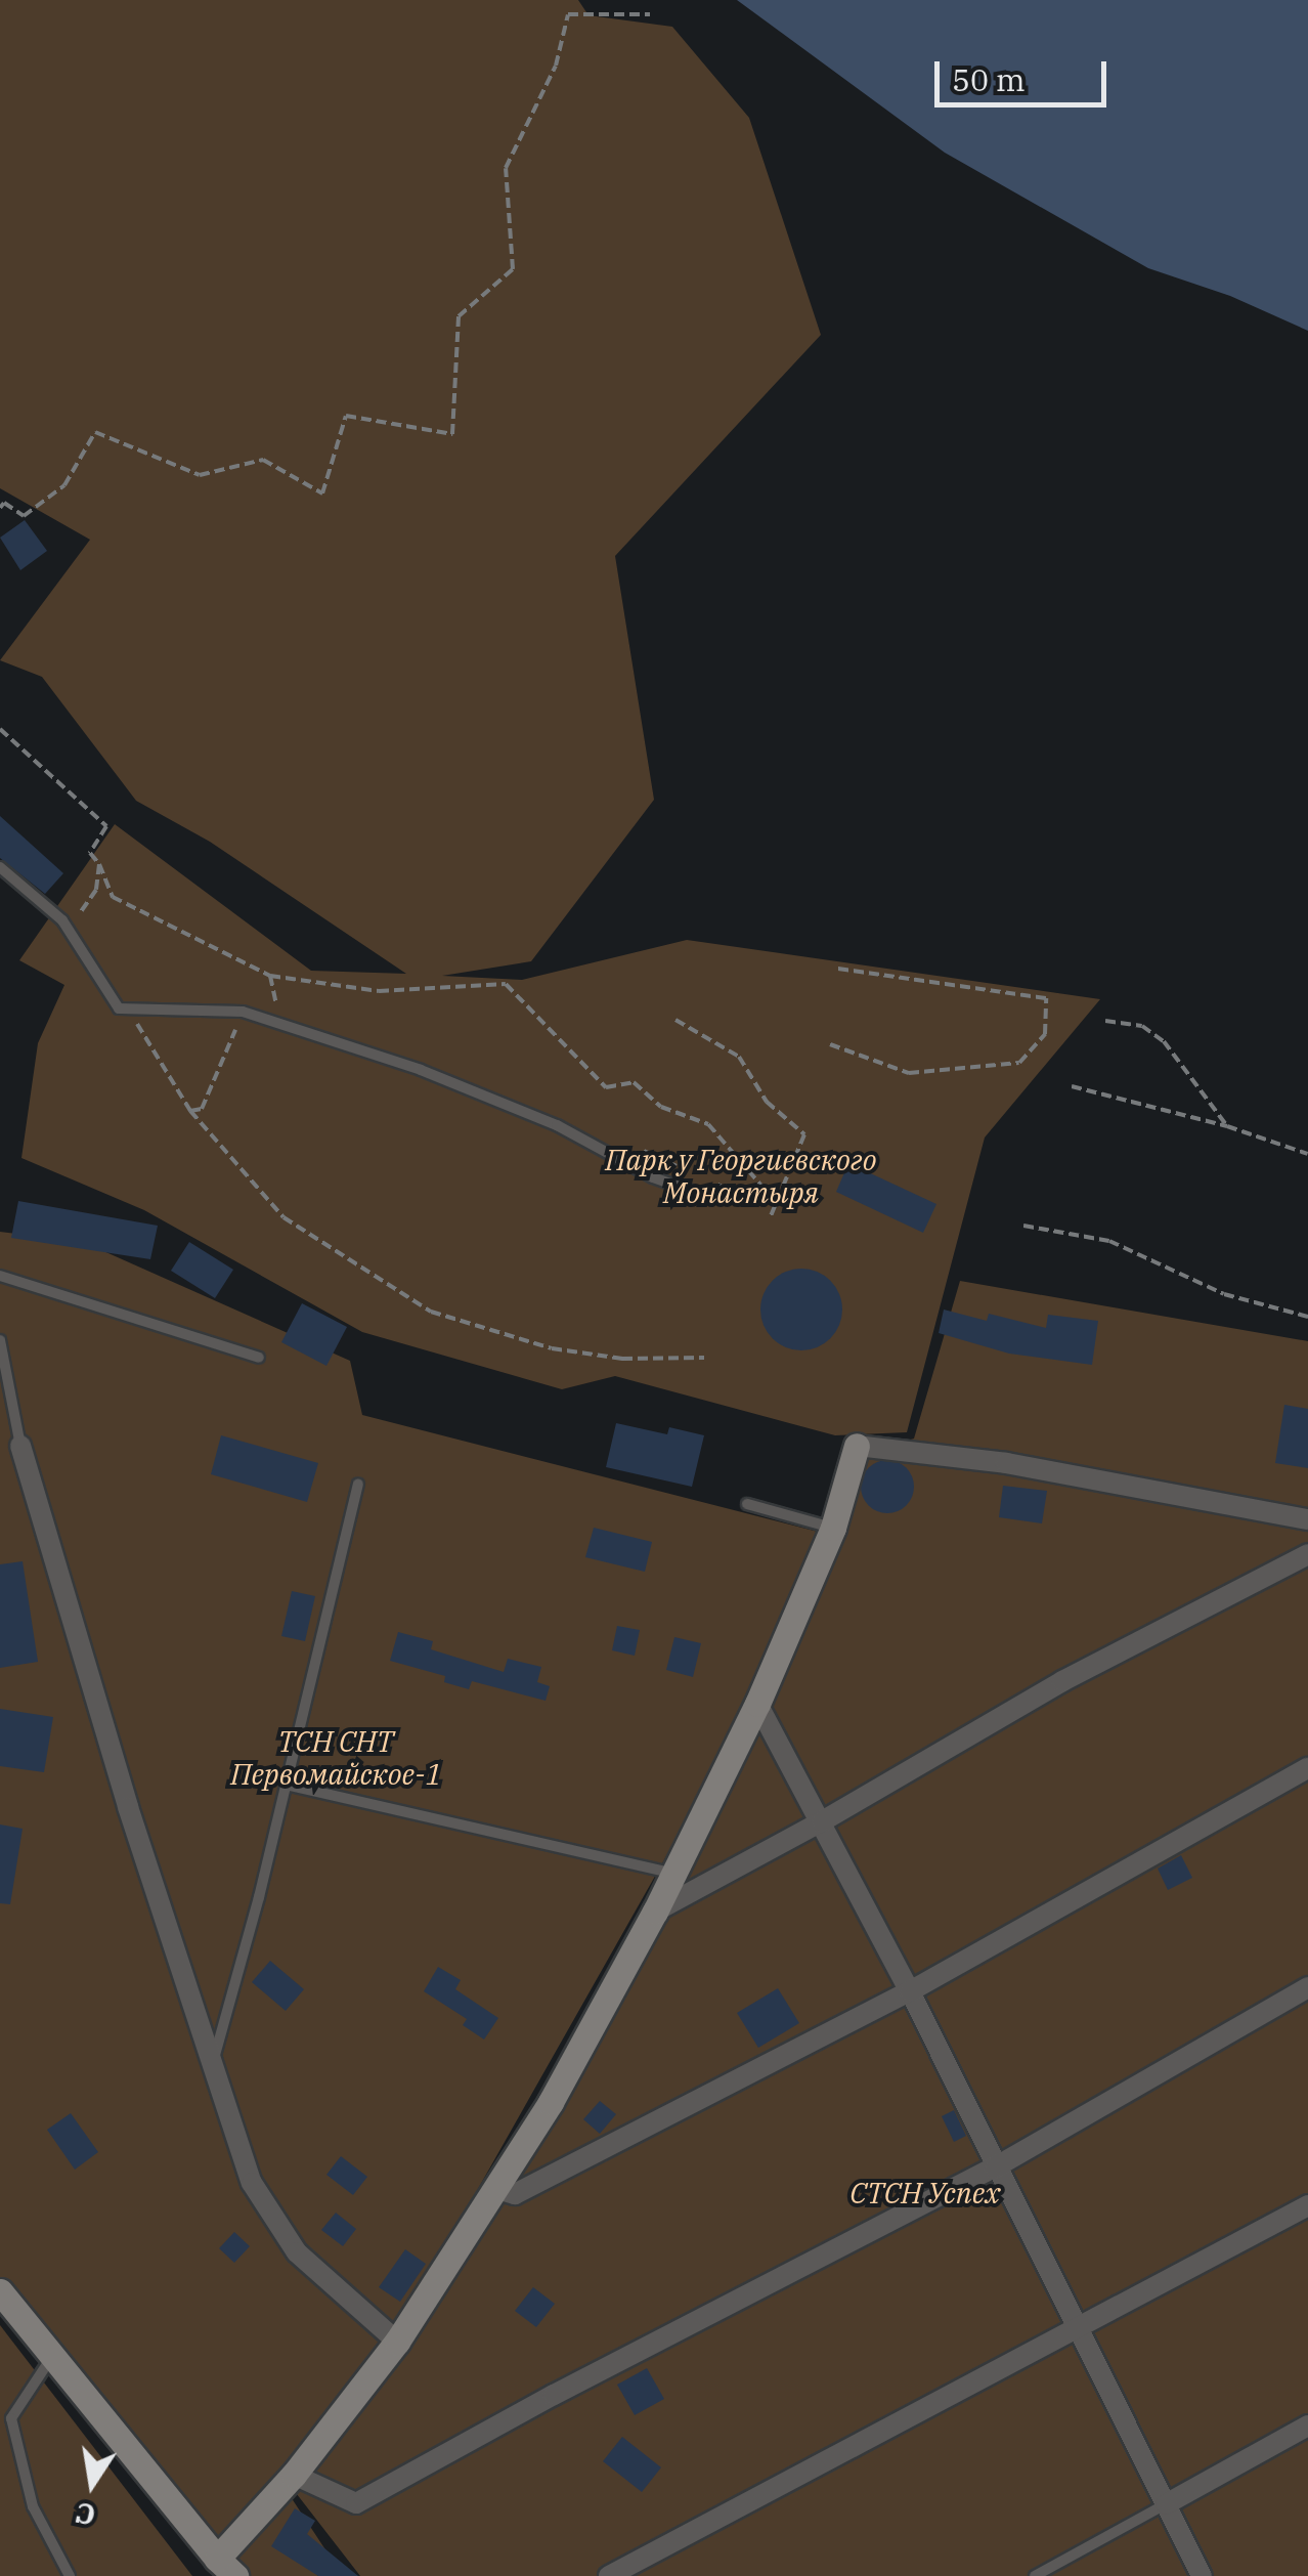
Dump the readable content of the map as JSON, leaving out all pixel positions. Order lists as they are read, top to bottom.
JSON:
{
  "parks": ["Парк у Георгиевского Монастыря", "ТСН СНТ Первомайское-1", "СТСН Успех"],
  "scale_bar": "50 m",
  "north": "bottom"
}
